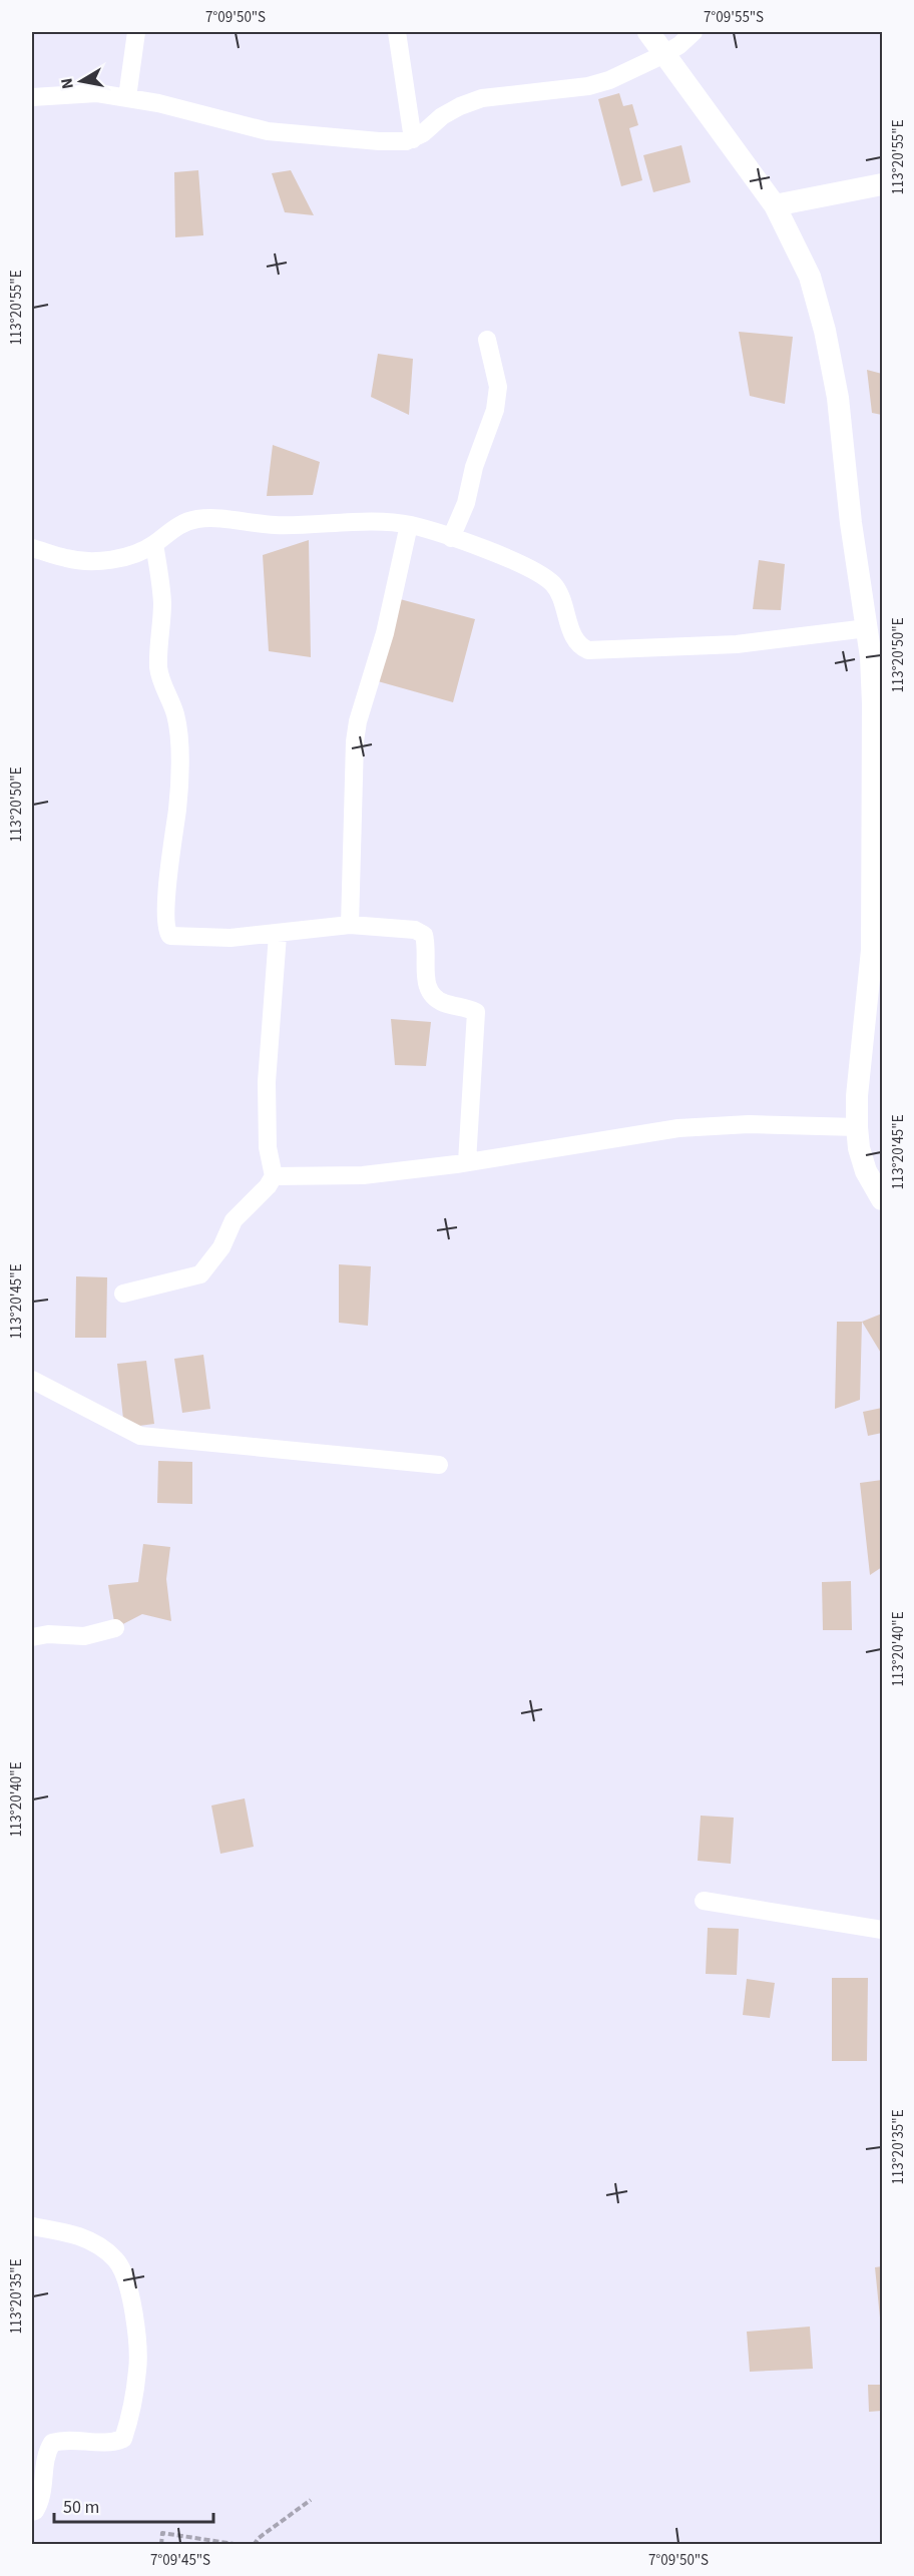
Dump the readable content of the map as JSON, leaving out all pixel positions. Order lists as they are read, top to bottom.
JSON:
{
  "scale_bar": "50 m",
  "north": "left",
  "coordinates": [
    "7°09'50\"S",
    "7°09'55\"S",
    "113°20'55\"E",
    "113°20'50\"E",
    "113°20'45\"E",
    "113°20'40\"E",
    "113°20'35\"E",
    "7°09'45\"S"
  ]
}
